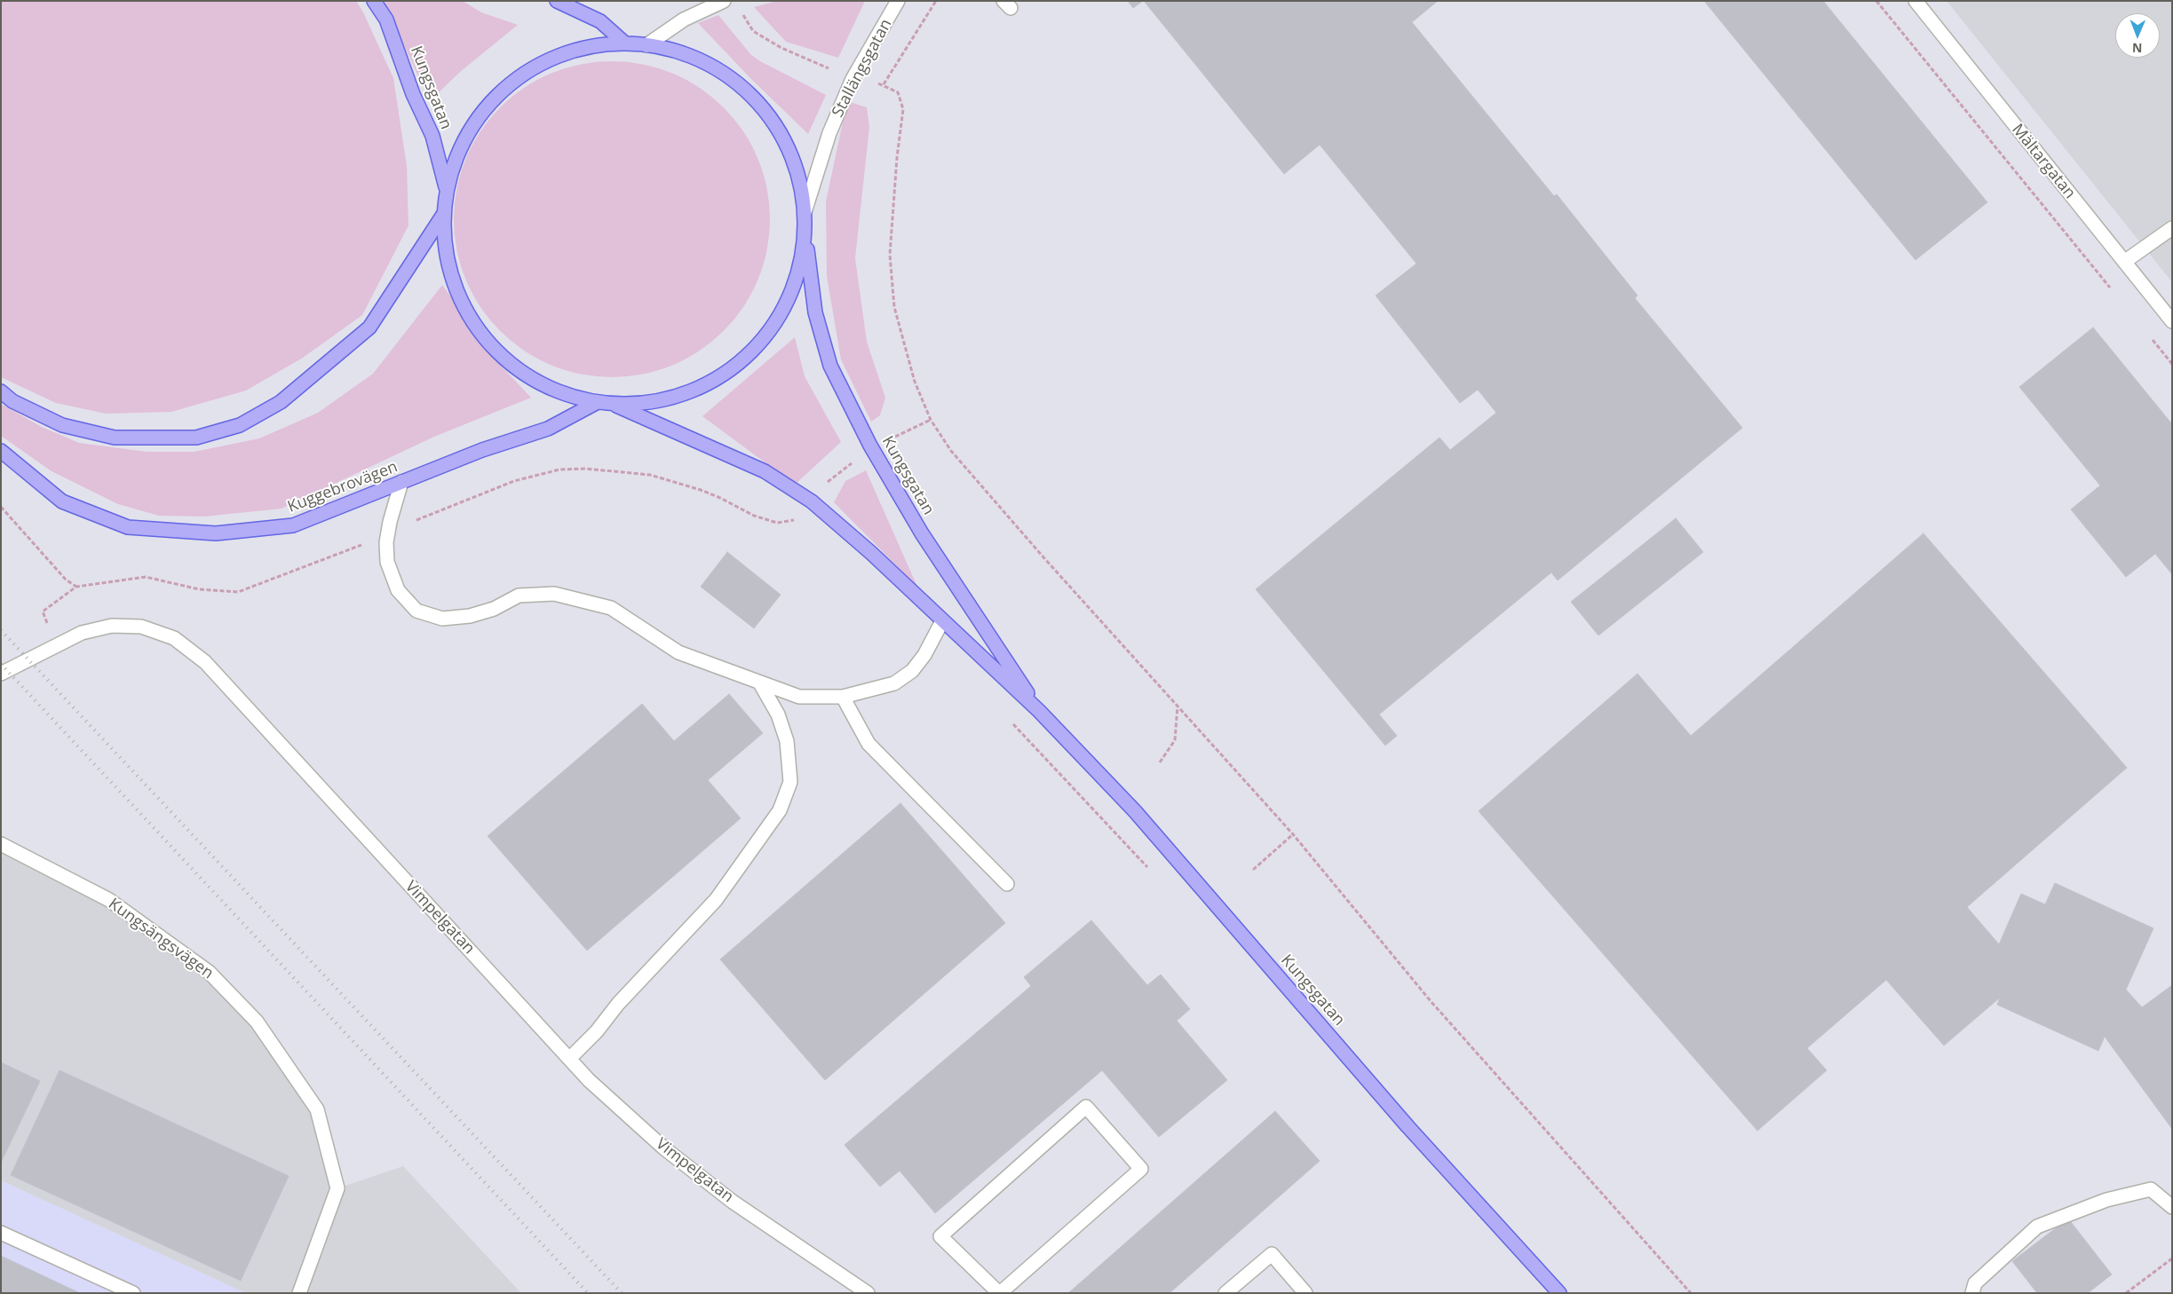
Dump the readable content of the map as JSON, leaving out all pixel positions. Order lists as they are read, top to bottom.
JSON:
{
  "streets": {
    "main road": ["Kungsgatan", "Kuggebrovägen"],
    "street": [
      "Stallängsgatan",
      "Mältargatan",
      "Vimpelgatan",
      "Kungsängsvägen"
    ]
  },
  "north": "bottom"
}
